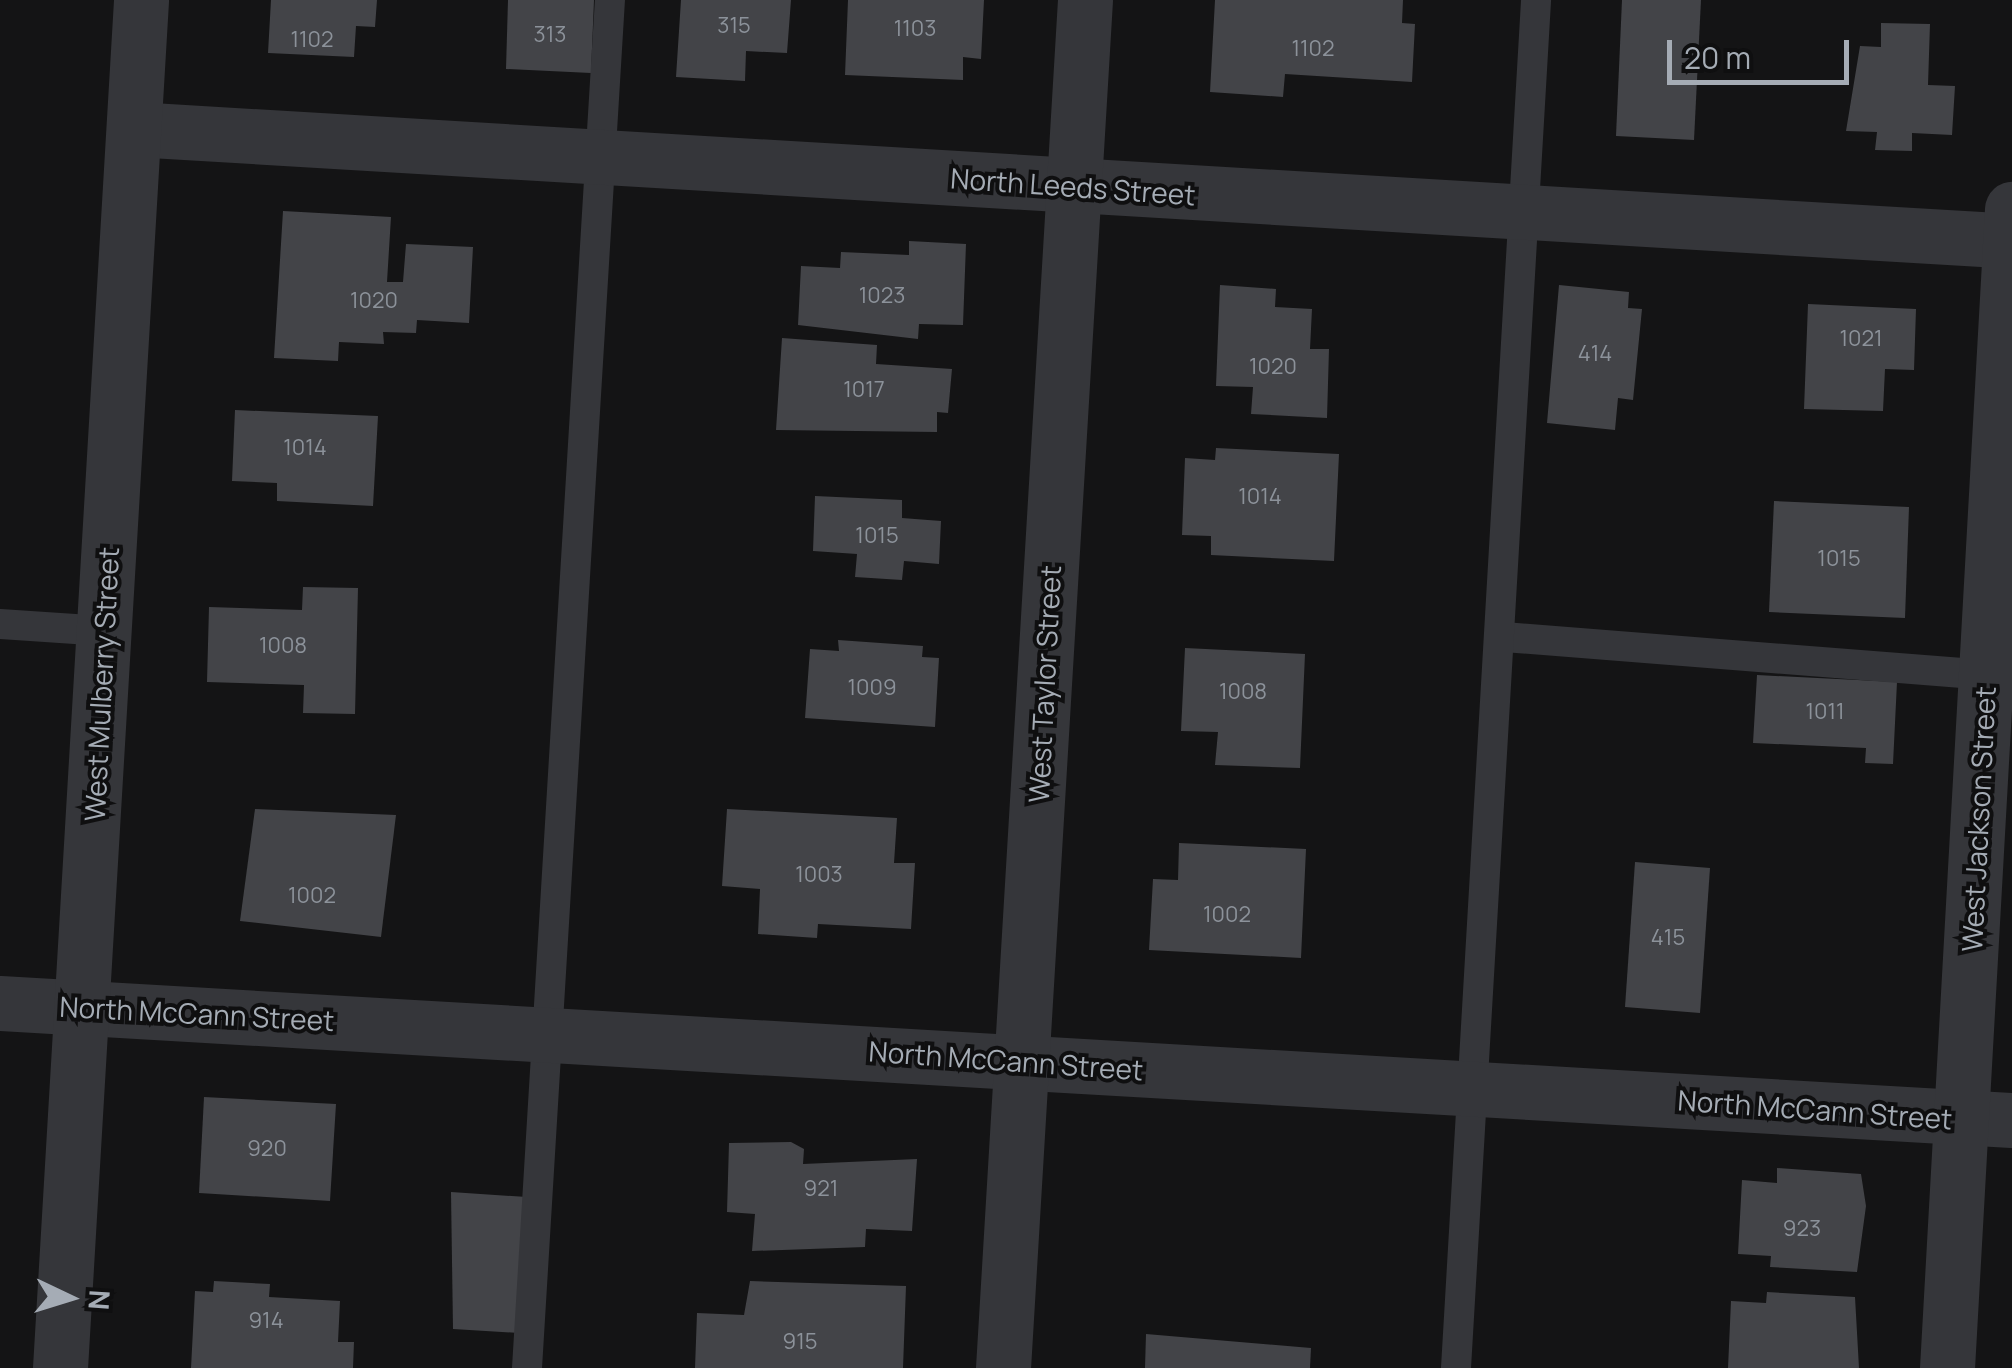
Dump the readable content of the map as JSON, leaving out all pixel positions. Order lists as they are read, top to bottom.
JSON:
{
  "streets": {
    "street": [
      "North Leeds Street",
      "West Mulberry Street",
      "West Taylor Street",
      "West Jackson Street",
      "North McCann Street"
    ]
  },
  "crossings": [
    ["North Leeds Street", "West Mulberry Street"],
    ["North Leeds Street", "West Taylor Street"],
    ["North Leeds Street", "West Jackson Street"],
    ["West Mulberry Street", "North McCann Street"],
    ["West Taylor Street", "North McCann Street"],
    ["West Jackson Street", "North McCann Street"]
  ],
  "house_numbers": [
    "315",
    "1103",
    "313",
    "1102",
    "1102",
    "1023",
    "1020",
    "1021",
    "414",
    "1020",
    "1017",
    "1014",
    "1014",
    "1015",
    "1015",
    "1008",
    "1009",
    "1008",
    "1011",
    "1003",
    "1002",
    "1002",
    "415",
    "920",
    "921",
    "923",
    "914",
    "915"
  ],
  "scale_bar": "20 m",
  "north": "right"
}
